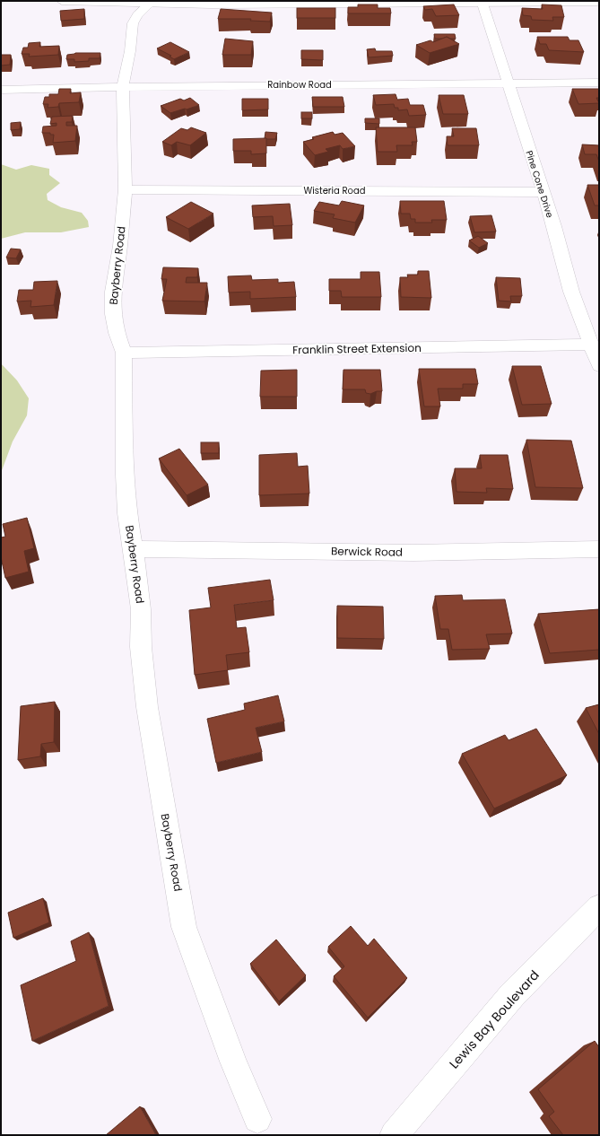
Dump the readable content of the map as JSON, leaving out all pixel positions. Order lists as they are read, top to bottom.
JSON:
{
  "streets": {
    "street": [
      "Rainbow Road",
      "Pine Cone Drive",
      "Wisteria Road",
      "Bayberry Road",
      "Franklin Street Extension",
      "Berwick Road",
      "Lewis Bay Boulevard"
    ]
  },
  "crossings": [
    ["Rainbow Road", "Pine Cone Drive"],
    ["Rainbow Road", "Bayberry Road"],
    ["Pine Cone Drive", "Wisteria Road"],
    ["Pine Cone Drive", "Franklin Street Extension"],
    ["Wisteria Road", "Bayberry Road"],
    ["Bayberry Road", "Franklin Street Extension"],
    ["Bayberry Road", "Berwick Road"]
  ]
}
